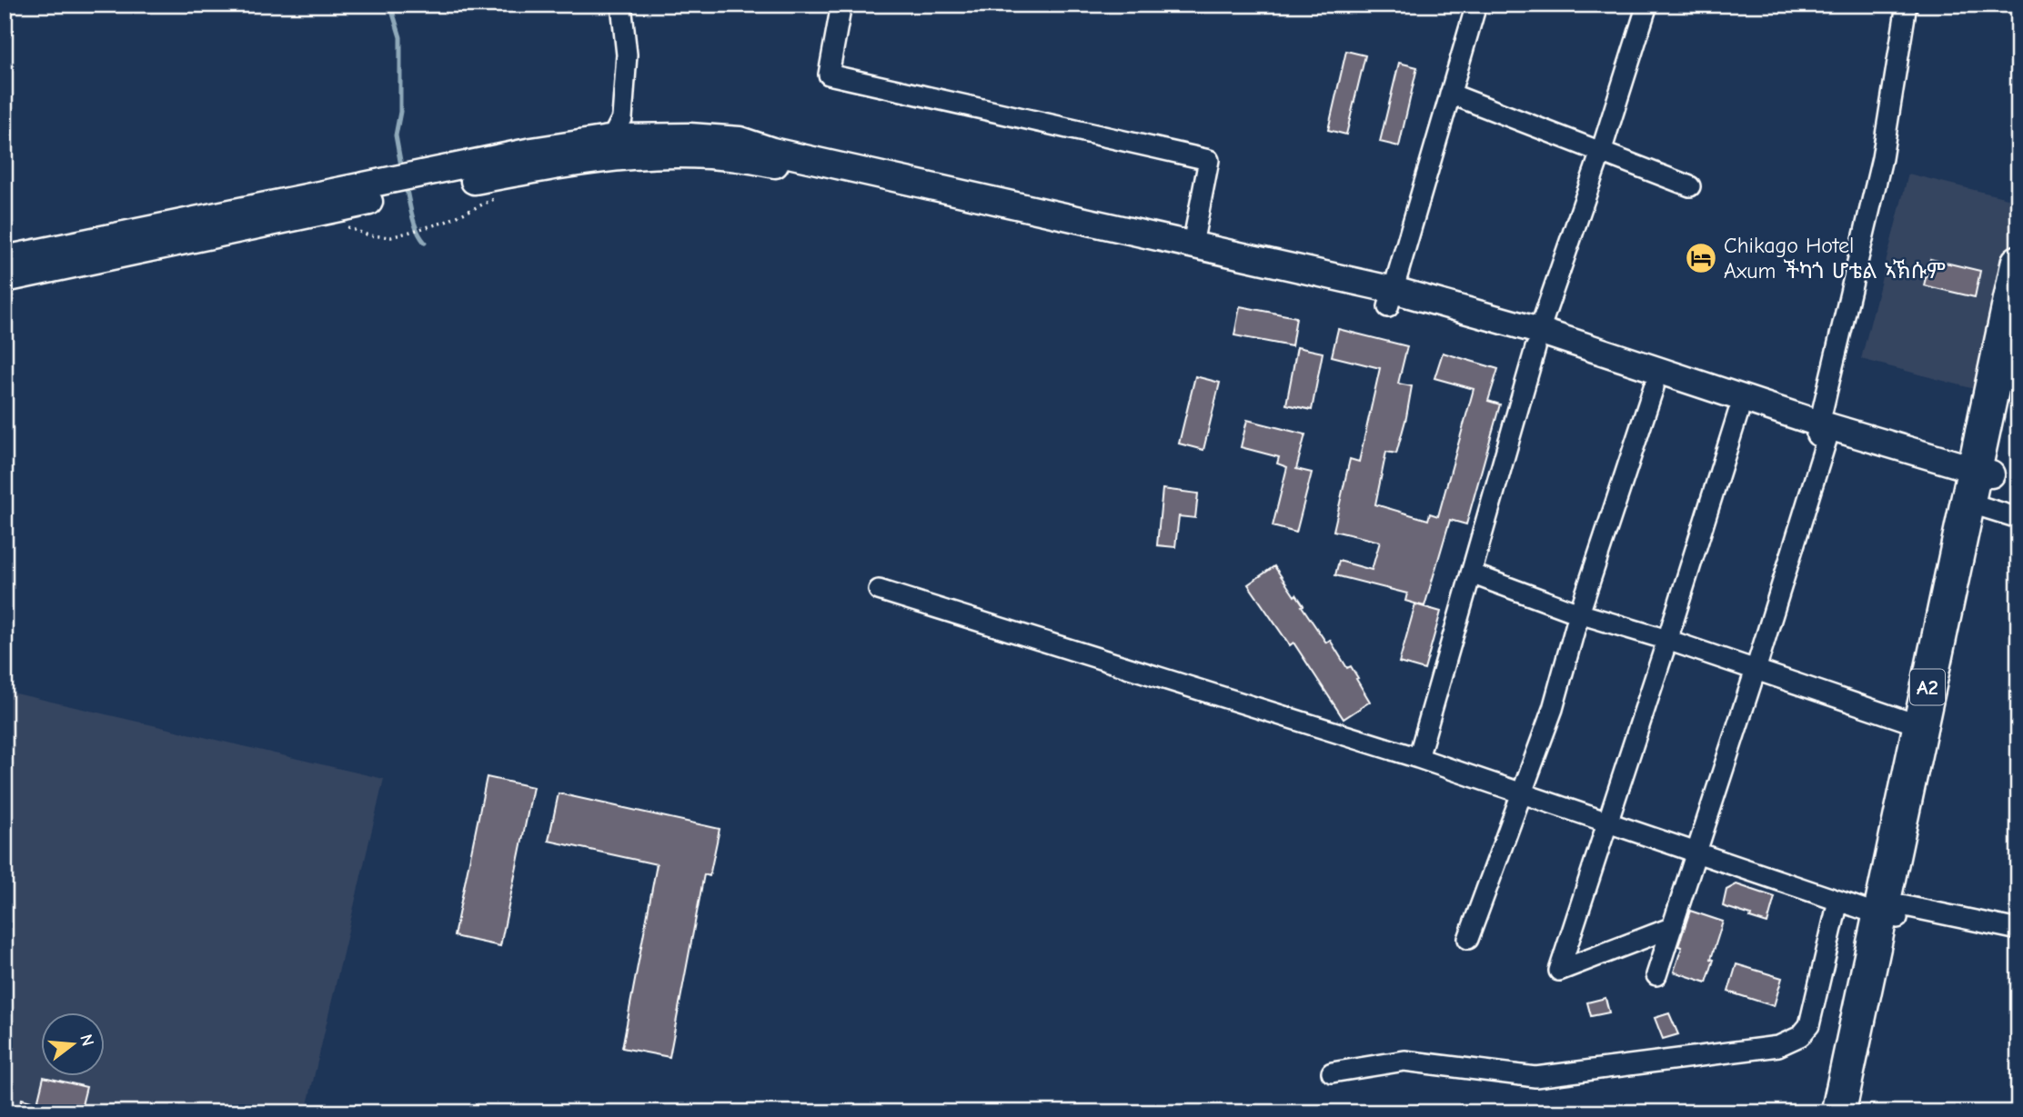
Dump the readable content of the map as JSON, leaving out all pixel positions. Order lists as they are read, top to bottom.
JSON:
{
  "streets": {
    "highway": ["A2"]
  },
  "places": {
    "hotel": ["Chikago Hotel Axum ችካጎ ሆቴል ኣኽሱም"]
  },
  "north": "right"
}
